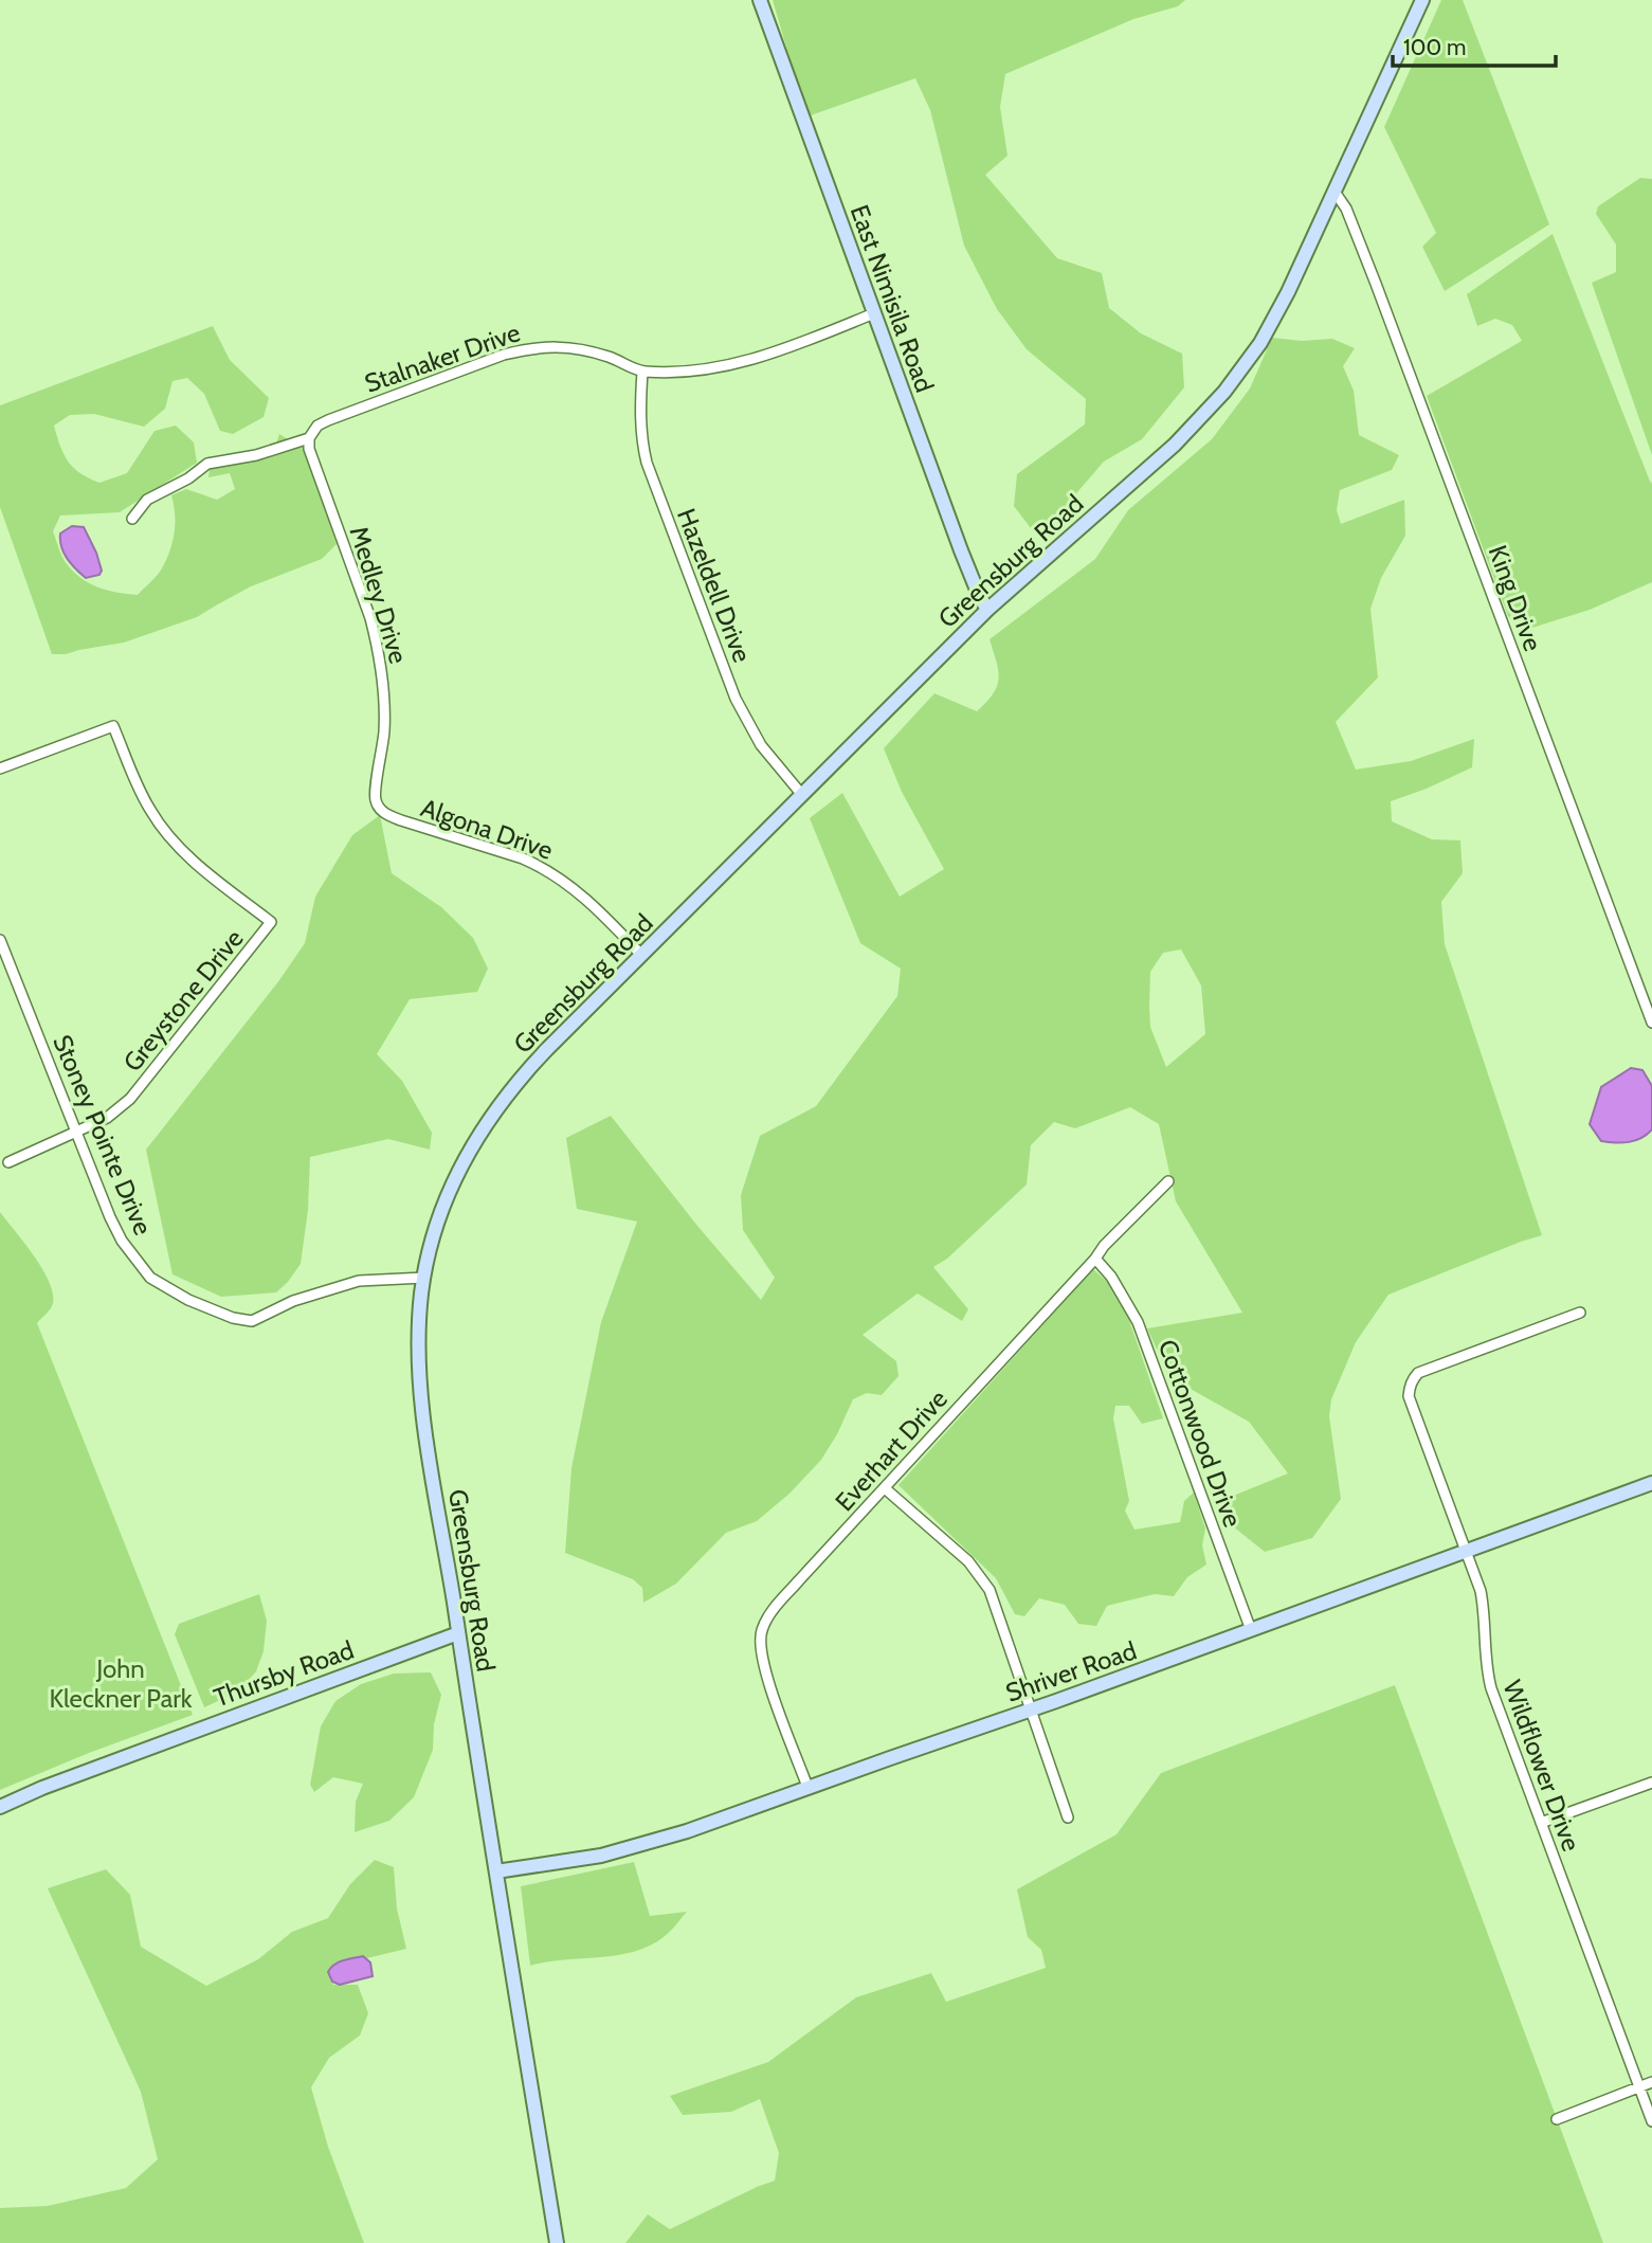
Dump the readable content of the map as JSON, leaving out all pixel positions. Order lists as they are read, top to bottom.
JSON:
{
  "streets": {
    "main road": [
      "East Nimisila Road",
      "Greensburg Road",
      "Shriver Road",
      "Thursby Road"
    ],
    "street": [
      "Stalnaker Drive",
      "Hazeldell Drive",
      "Medley Drive",
      "King Drive",
      "Algona Drive",
      "Greystone Drive",
      "Stoney Pointe Drive",
      "Cottonwood Drive",
      "Everhart Drive",
      "Wildflower Drive"
    ]
  },
  "crossings": [
    ["East Nimisila Road", "Stalnaker Drive"],
    ["East Nimisila Road", "Greensburg Road"],
    ["Stalnaker Drive", "Hazeldell Drive"],
    ["Stalnaker Drive", "Medley Drive"],
    ["Greensburg Road", "Hazeldell Drive"],
    ["Greensburg Road", "King Drive"],
    ["Greensburg Road", "Algona Drive"],
    ["Greensburg Road", "Stoney Pointe Drive"],
    ["Greensburg Road", "Shriver Road"],
    ["Greensburg Road", "Thursby Road"],
    ["Medley Drive", "Algona Drive"],
    ["Greystone Drive", "Stoney Pointe Drive"],
    ["Cottonwood Drive", "Everhart Drive"],
    ["Cottonwood Drive", "Shriver Road"],
    ["Everhart Drive", "Shriver Road"],
    ["Shriver Road", "Wildflower Drive"]
  ],
  "parks": ["John Kleckner Park"],
  "scale_bar": "100 m"
}
